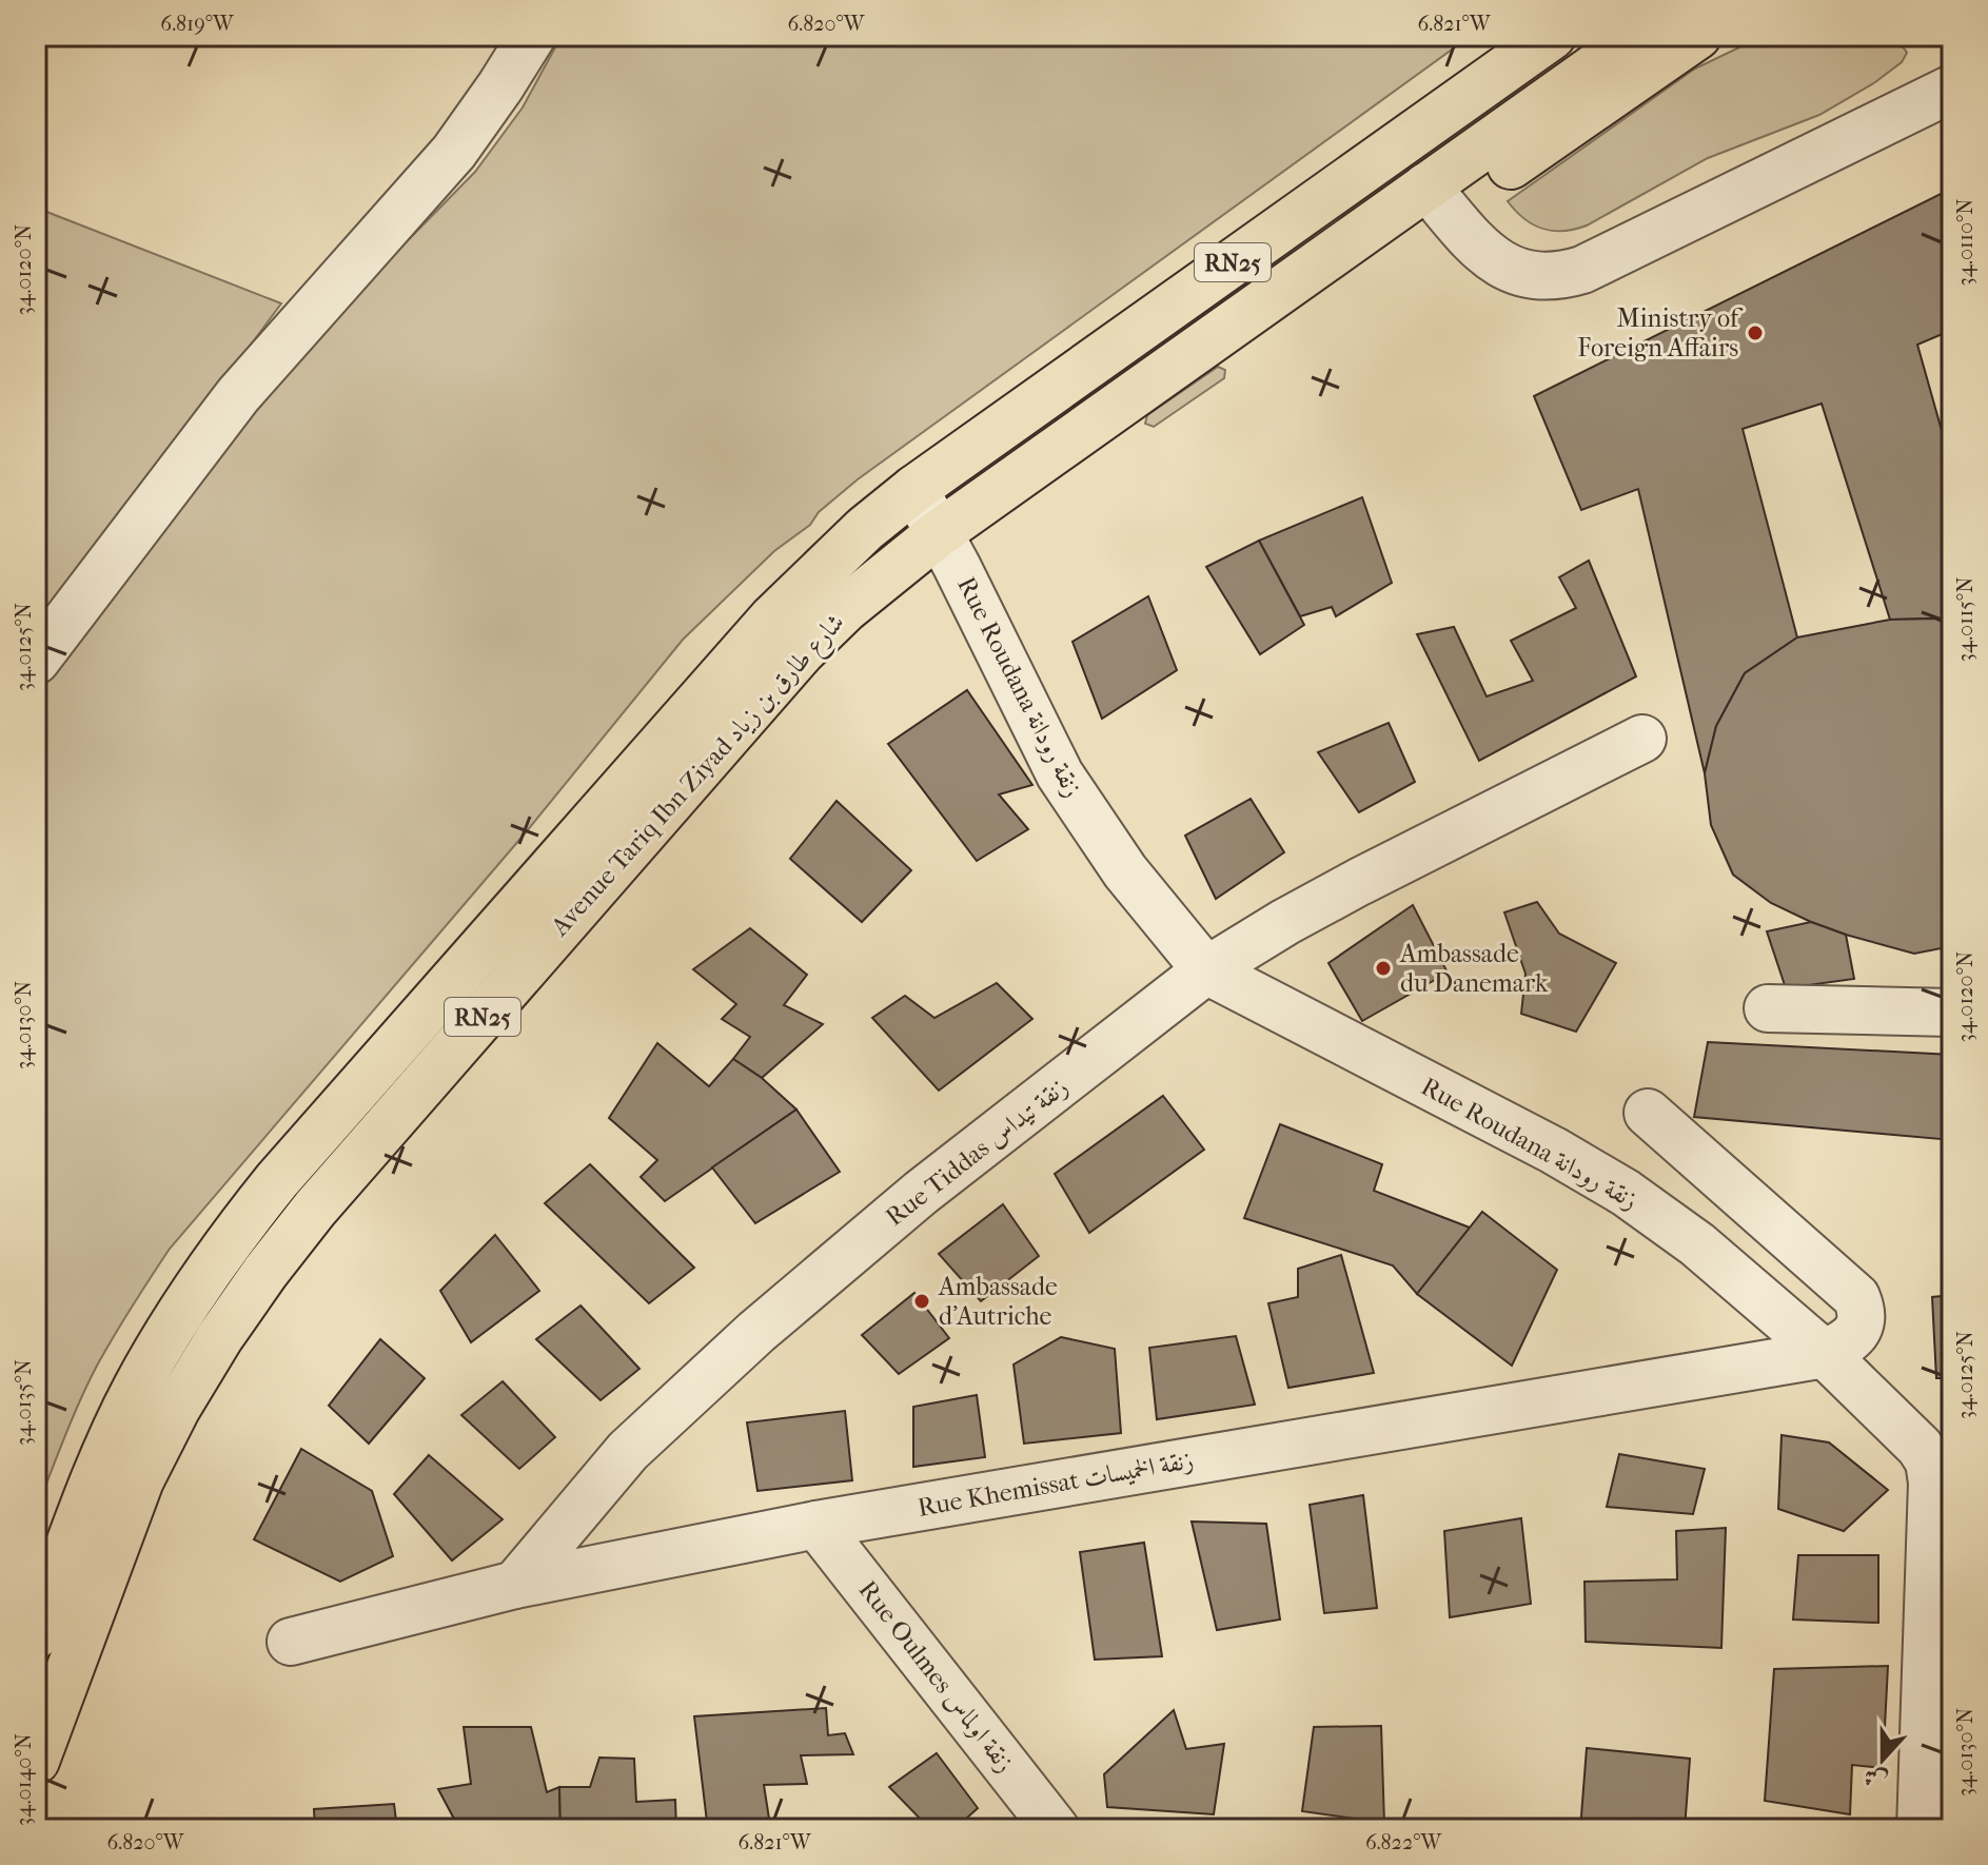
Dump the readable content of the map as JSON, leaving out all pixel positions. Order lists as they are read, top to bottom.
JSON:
{
  "streets": {
    "main road": ["RN25", "Avenue Tariq Ibn Ziyad شارع طارق بن زياد"],
    "street": [
      "Rue Roudana زنقة رودانة",
      "Rue Tiddas زنقة تيداس",
      "Rue Khemissat زنقة الخميسات",
      "Rue Oulmes زنقة اولماس"
    ]
  },
  "crossings": [
    ["Rue Roudana زنقة رودانة", "Avenue Tariq Ibn Ziyad شارع طارق بن زياد"],
    ["Rue Roudana زنقة رودانة", "Rue Tiddas زنقة تيداس"],
    ["Rue Roudana زنقة رودانة", "Rue Khemissat زنقة الخميسات"],
    ["Rue Tiddas زنقة تيداس", "Rue Khemissat زنقة الخميسات"],
    ["Rue Khemissat زنقة الخميسات", "Rue Oulmes زنقة اولماس"]
  ],
  "places": ["Ministry of Foreign Affairs", "Ambassade du Danemark", "Ambassade d'Autriche"],
  "north": "bottom",
  "coordinates": [
    "6.819°W",
    "6.820°W",
    "6.821°W",
    "34.0110°N",
    "34.0120°N",
    "34.0115°N",
    "34.0125°N",
    "34.0130°N",
    "34.0135°N",
    "34.0140°N",
    "6.822°W"
  ]
}
